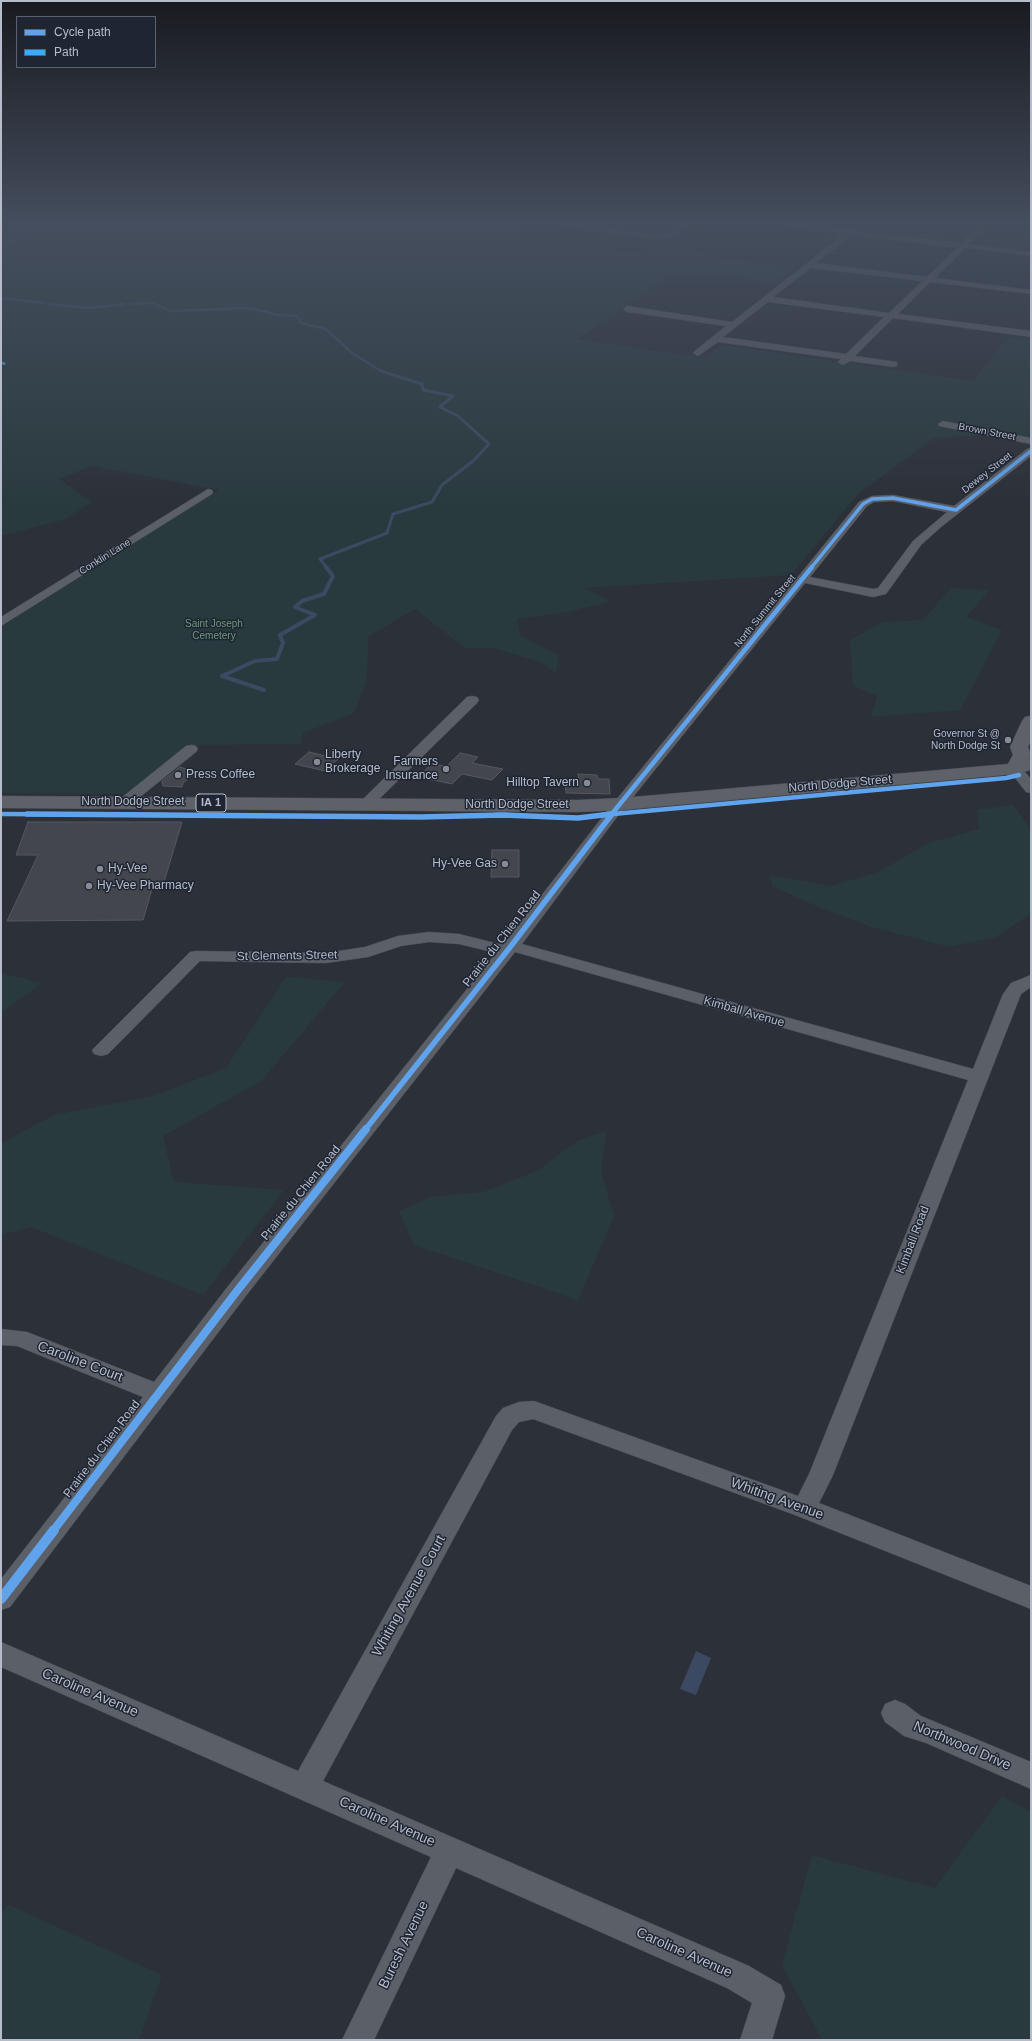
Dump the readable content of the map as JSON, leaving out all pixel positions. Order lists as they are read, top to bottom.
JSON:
{
  "streets": {
    "main road": ["North Dodge Street", "IA 1"],
    "street": [
      "Brown Street",
      "Dewey Street",
      "Conklin Lane",
      "North Summit Street",
      "Prairie du Chien Road",
      "St Clements Street",
      "Kimball Avenue",
      "Kimball Road",
      "Caroline Court",
      "Whiting Avenue",
      "Whiting Avenue Court",
      "Caroline Avenue",
      "Northwood Drive",
      "Buresh Avenue"
    ]
  },
  "crossings": [
    ["Dewey Street", "North Summit Street"],
    ["North Summit Street", "North Dodge Street"],
    ["North Summit Street", "Prairie du Chien Road"],
    ["North Dodge Street", "Prairie du Chien Road"],
    ["Prairie du Chien Road", "St Clements Street"],
    ["Prairie du Chien Road", "Kimball Avenue"],
    ["Prairie du Chien Road", "Caroline Court"],
    ["St Clements Street", "Kimball Avenue"],
    ["Kimball Avenue", "Kimball Road"],
    ["Kimball Road", "Whiting Avenue"],
    ["Whiting Avenue", "Whiting Avenue Court"],
    ["Whiting Avenue Court", "Caroline Avenue"],
    ["Caroline Avenue", "Buresh Avenue"]
  ],
  "parks": ["Saint Joseph Cemetery"],
  "places": [
    "Governor St @ North Dodge St",
    "Liberty Brokerage",
    "Farmers Insurance",
    "Press Coffee",
    "Hilltop Tavern",
    "Hy-Vee Gas",
    "Hy-Vee",
    "Hy-Vee Pharmacy"
  ],
  "legend": ["Cycle path", "Path"]
}
